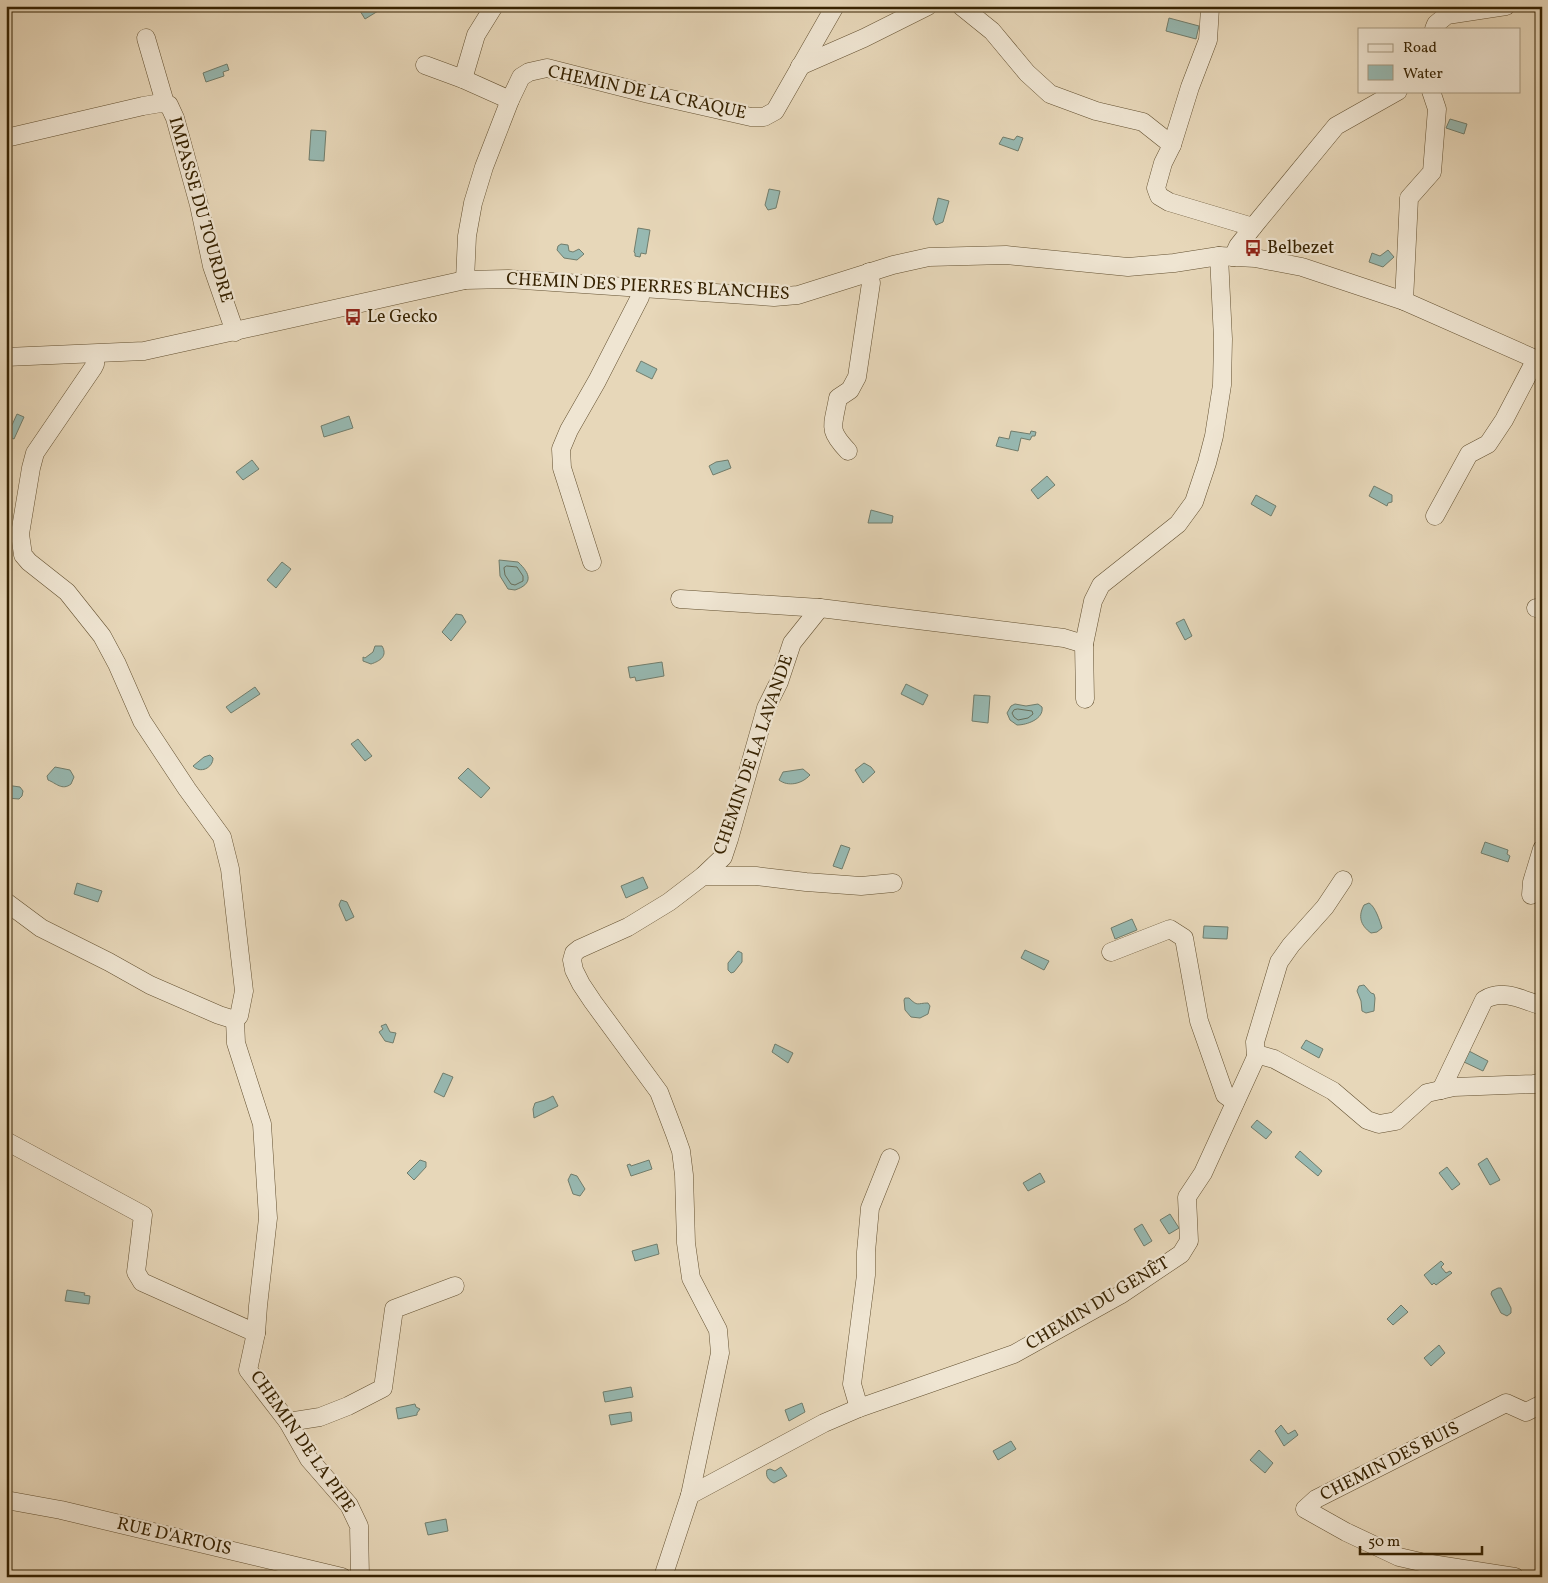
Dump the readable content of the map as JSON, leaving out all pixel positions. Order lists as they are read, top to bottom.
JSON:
{
  "streets": {
    "street": [
      "CHEMIN DE LA CRAQUE",
      "IMPASSE DU TOURDRE",
      "CHEMIN DES PIERRES BLANCHES",
      "CHEMIN DE LA LAVANDE",
      "CHEMIN DU GENÊT",
      "CHEMIN DE LA PIPE",
      "CHEMIN DES BUIS",
      "RUE D'ARTOIS"
    ]
  },
  "crossings": [
    ["CHEMIN DE LA CRAQUE", "CHEMIN DES PIERRES BLANCHES"],
    ["IMPASSE DU TOURDRE", "CHEMIN DES PIERRES BLANCHES"],
    ["CHEMIN DES PIERRES BLANCHES", "CHEMIN DE LA PIPE"],
    ["CHEMIN DE LA LAVANDE", "CHEMIN DU GENÊT"]
  ],
  "places": {
    "bus stop": ["Belbezet", "Le Gecko"]
  },
  "legend": ["Road", "Water"],
  "scale_bar": "50 m"
}
